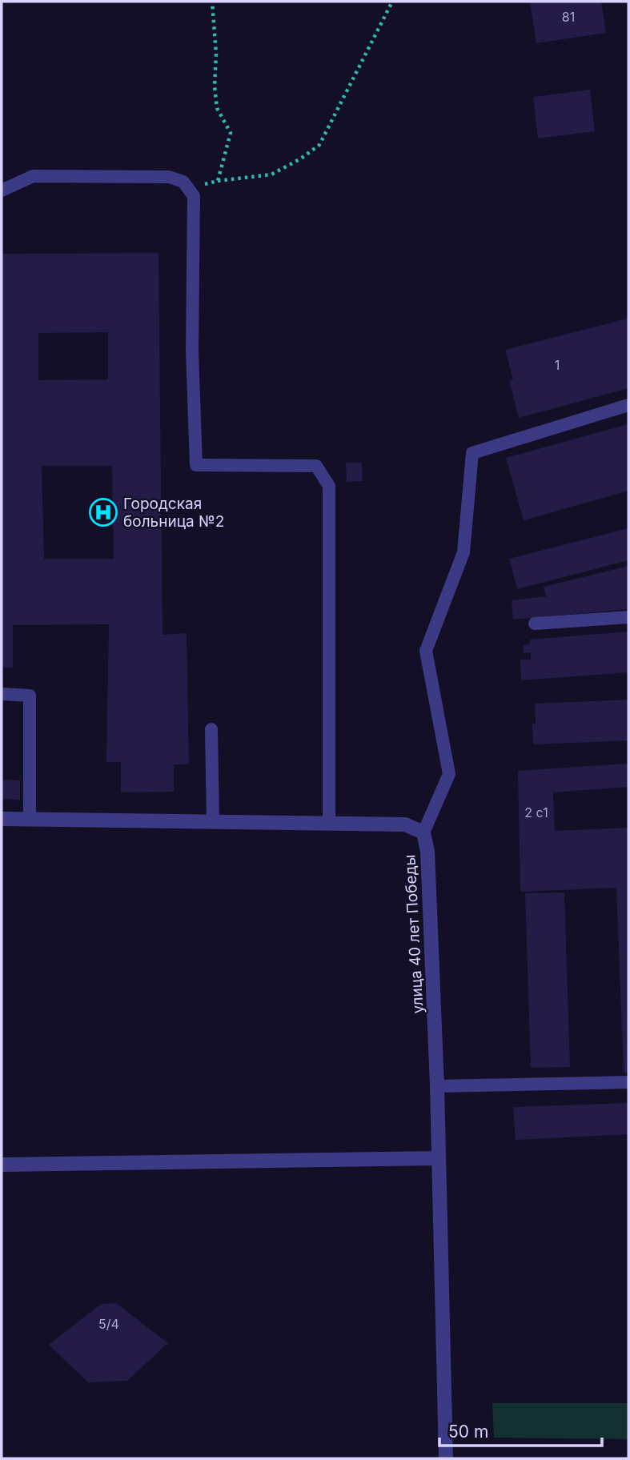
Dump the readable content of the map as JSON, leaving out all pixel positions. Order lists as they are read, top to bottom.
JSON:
{
  "streets": {
    "street": ["улица 40 лет Победы"]
  },
  "places": {
    "hospital": ["Городская больница №2"]
  },
  "house_numbers": [
    "81",
    "1",
    "2 с1",
    "5/4"
  ],
  "scale_bar": "50 m"
}
